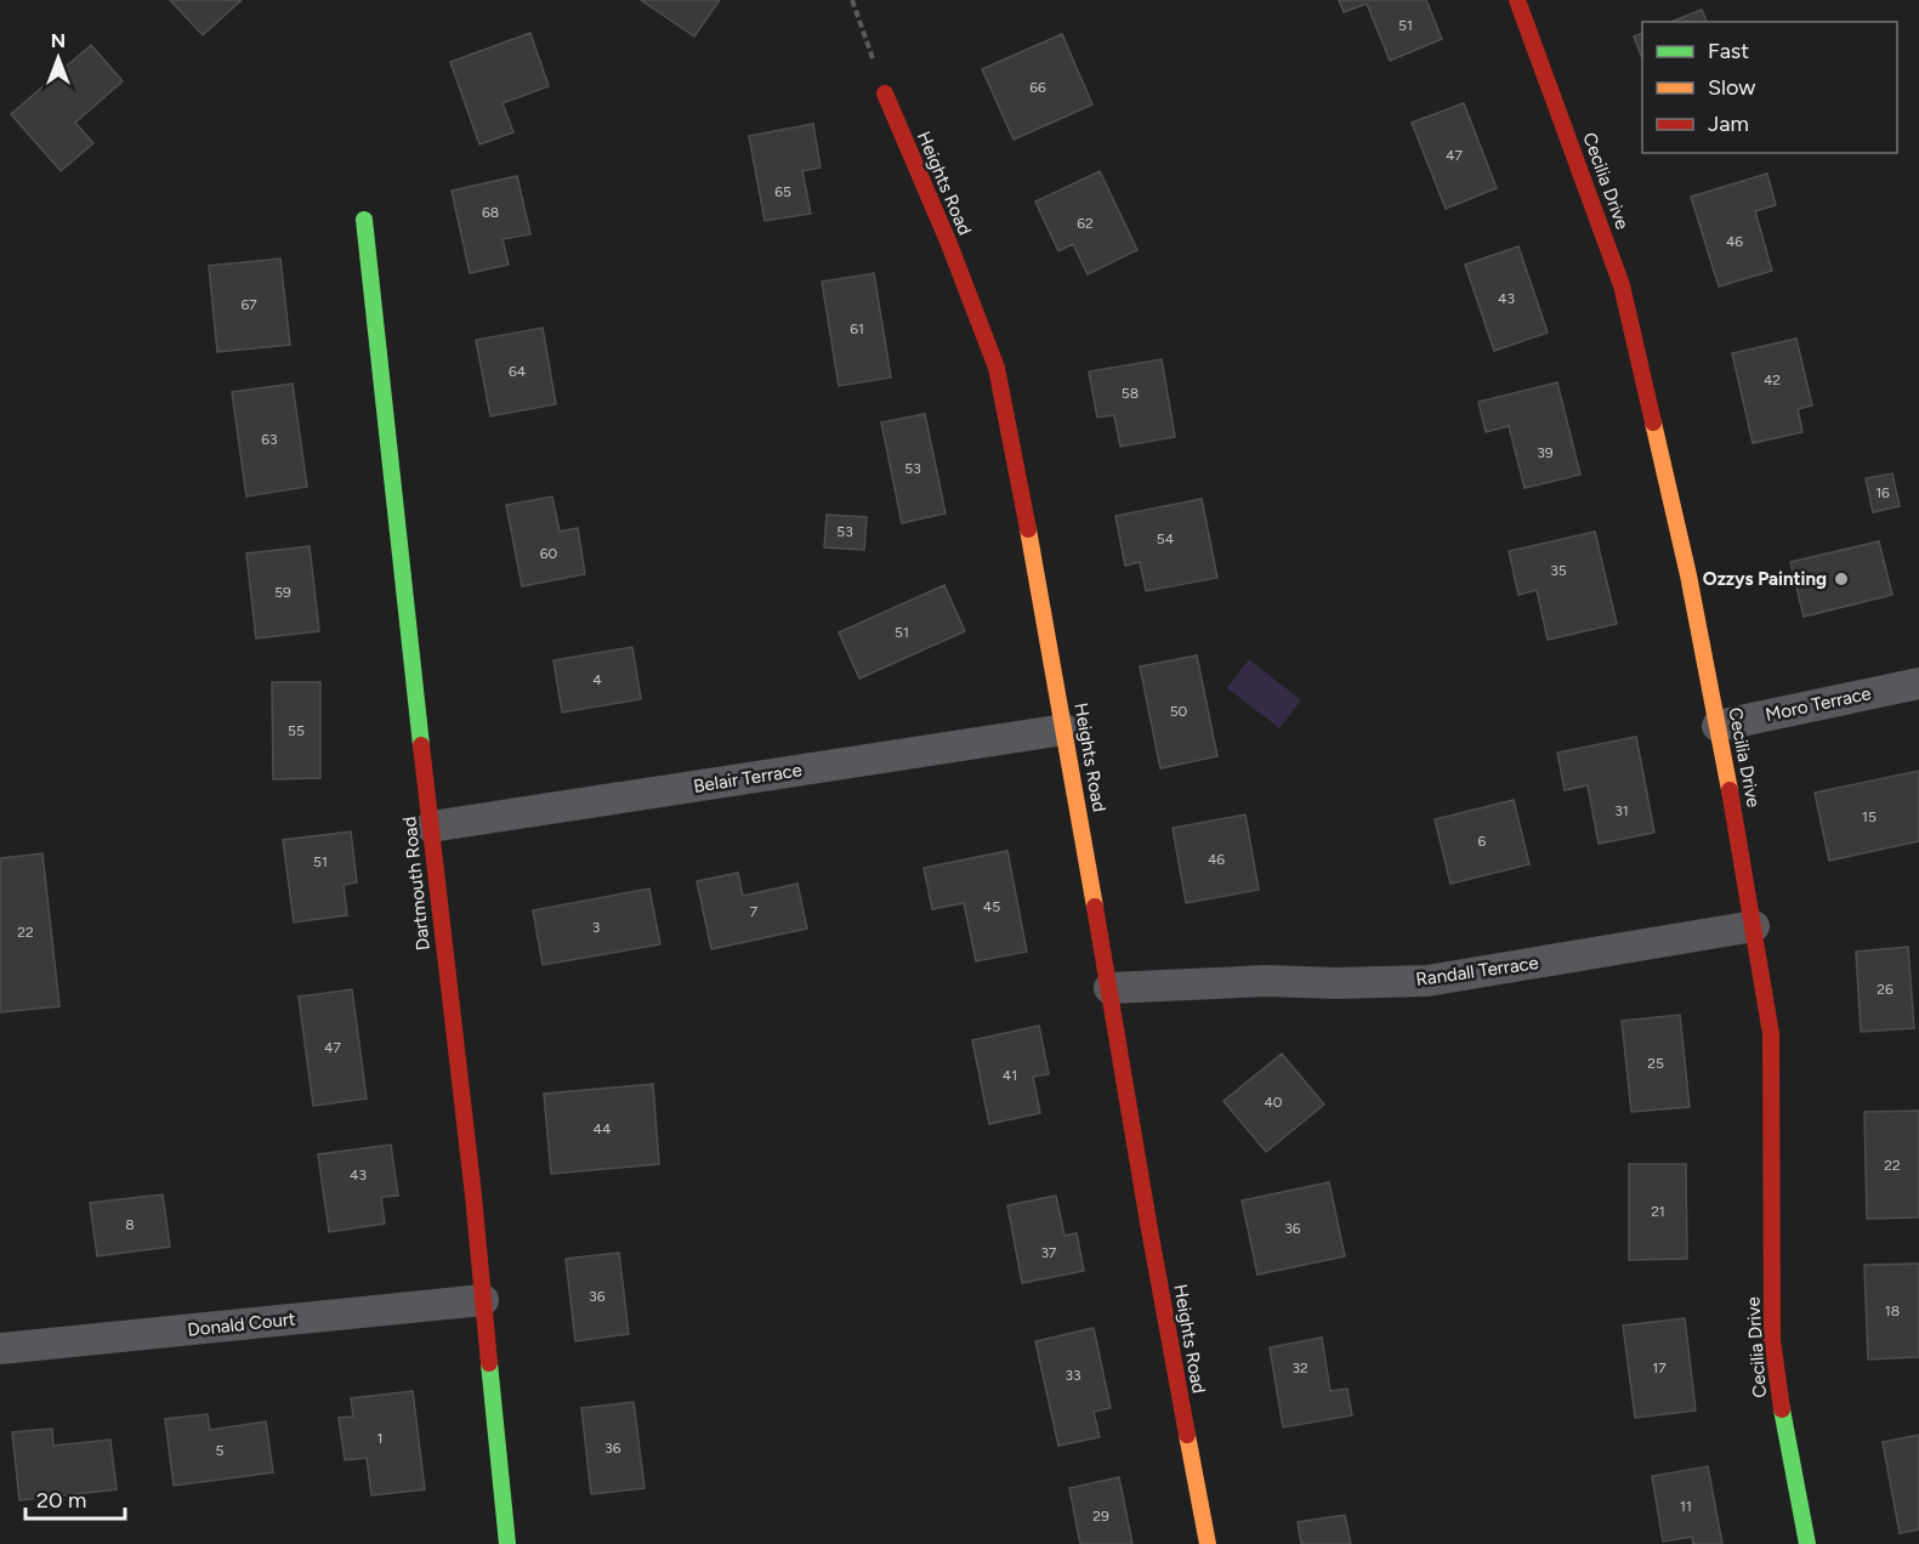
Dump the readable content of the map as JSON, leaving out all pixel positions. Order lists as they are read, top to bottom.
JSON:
{
  "streets": {
    "street": [
      "Cecilia Drive",
      "Heights Road",
      "Moro Terrace",
      "Belair Terrace",
      "Dartmouth Road",
      "Randall Terrace",
      "Donald Court"
    ]
  },
  "crossings": [
    ["Cecilia Drive", "Moro Terrace"],
    ["Cecilia Drive", "Randall Terrace"],
    ["Heights Road", "Belair Terrace"],
    ["Heights Road", "Randall Terrace"],
    ["Belair Terrace", "Dartmouth Road"],
    ["Dartmouth Road", "Donald Court"]
  ],
  "places": ["Ozzys Painting"],
  "house_numbers": [
    "51",
    "66",
    "47",
    "65",
    "68",
    "62",
    "46",
    "43",
    "67",
    "61",
    "64",
    "42",
    "58",
    "63",
    "39",
    "53",
    "16",
    "53",
    "54",
    "60",
    "35",
    "59",
    "51",
    "4",
    "50",
    "55",
    "31",
    "15",
    "6",
    "46",
    "51",
    "45",
    "7",
    "3",
    "22",
    "26",
    "47",
    "25",
    "41",
    "40",
    "44",
    "22",
    "43",
    "21",
    "8",
    "36",
    "37",
    "36",
    "18",
    "32",
    "17",
    "33",
    "1",
    "36",
    "5",
    "11",
    "29"
  ],
  "legend": ["Fast", "Slow", "Jam"],
  "scale_bar": "20 m",
  "north": "top"
}
